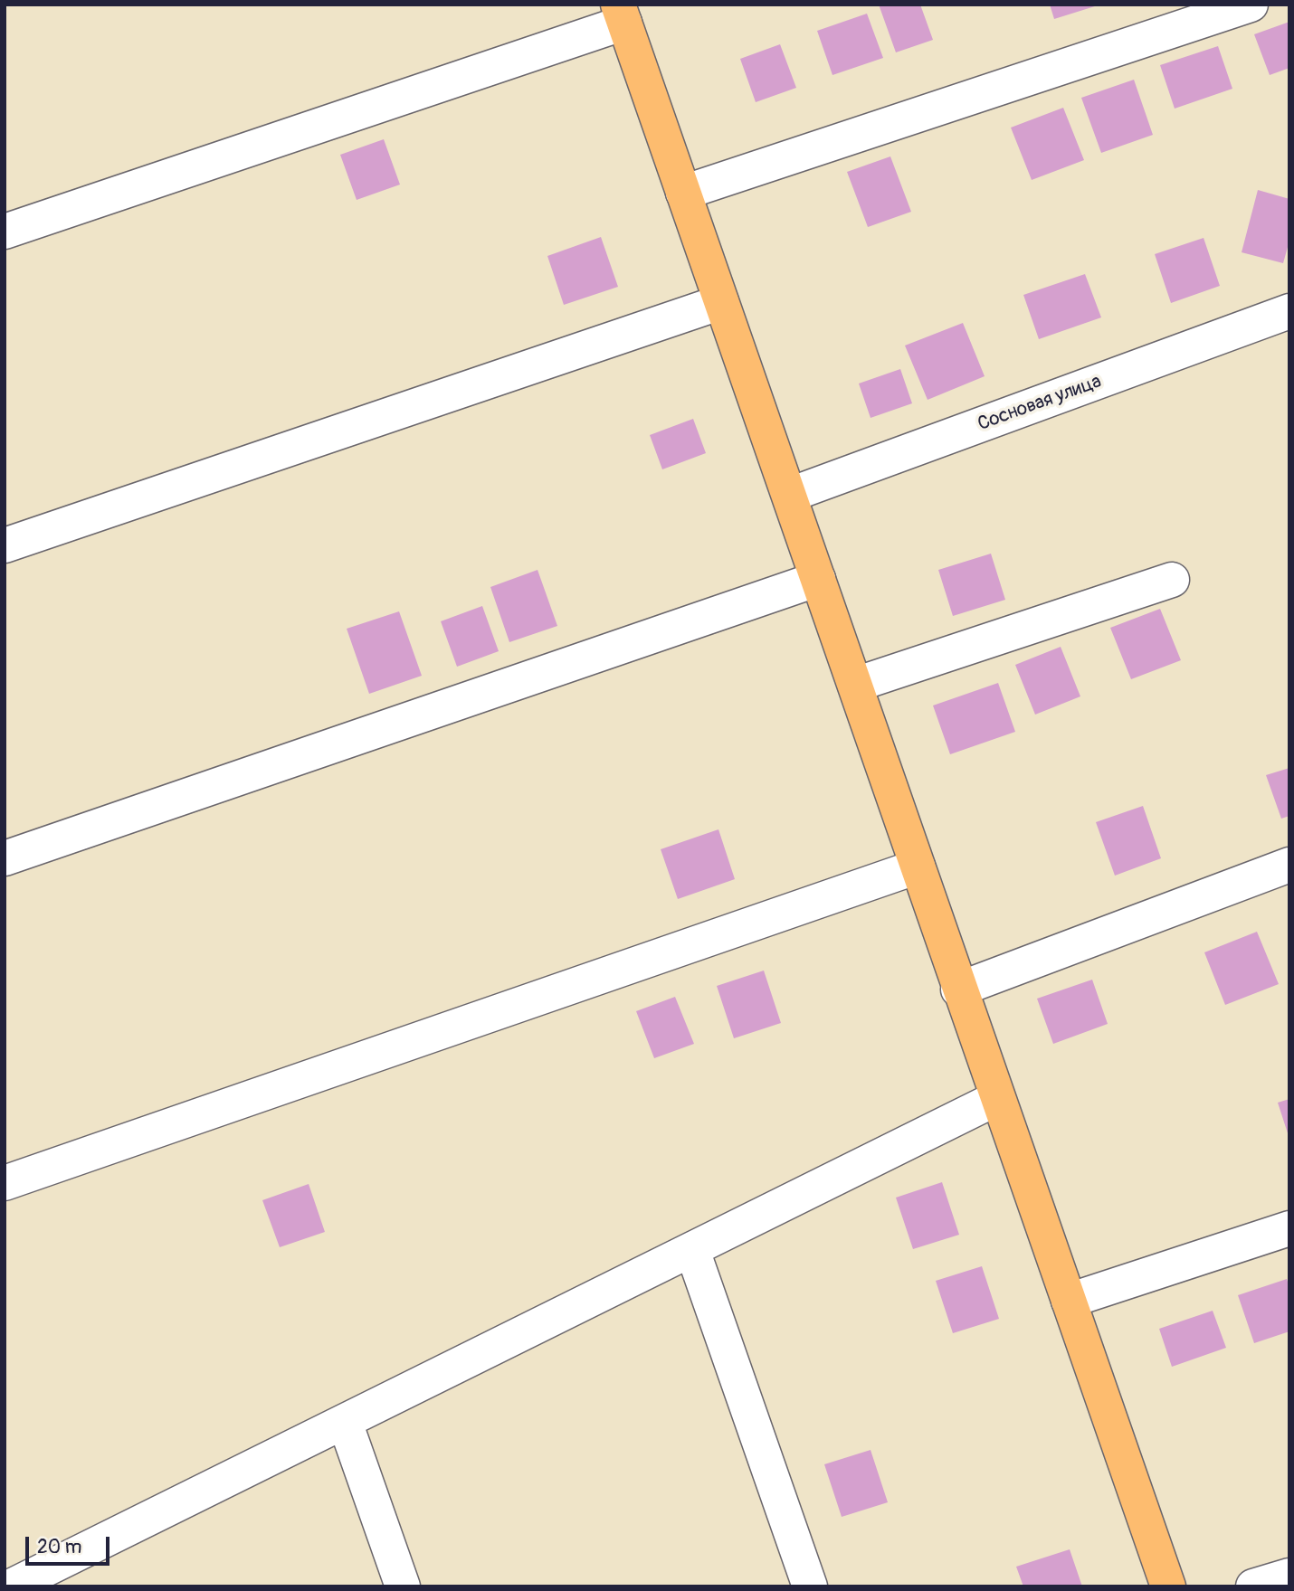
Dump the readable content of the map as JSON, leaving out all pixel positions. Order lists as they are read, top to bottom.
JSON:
{
  "streets": {
    "street": ["Сосновая улица"]
  },
  "scale_bar": "20 m"
}
